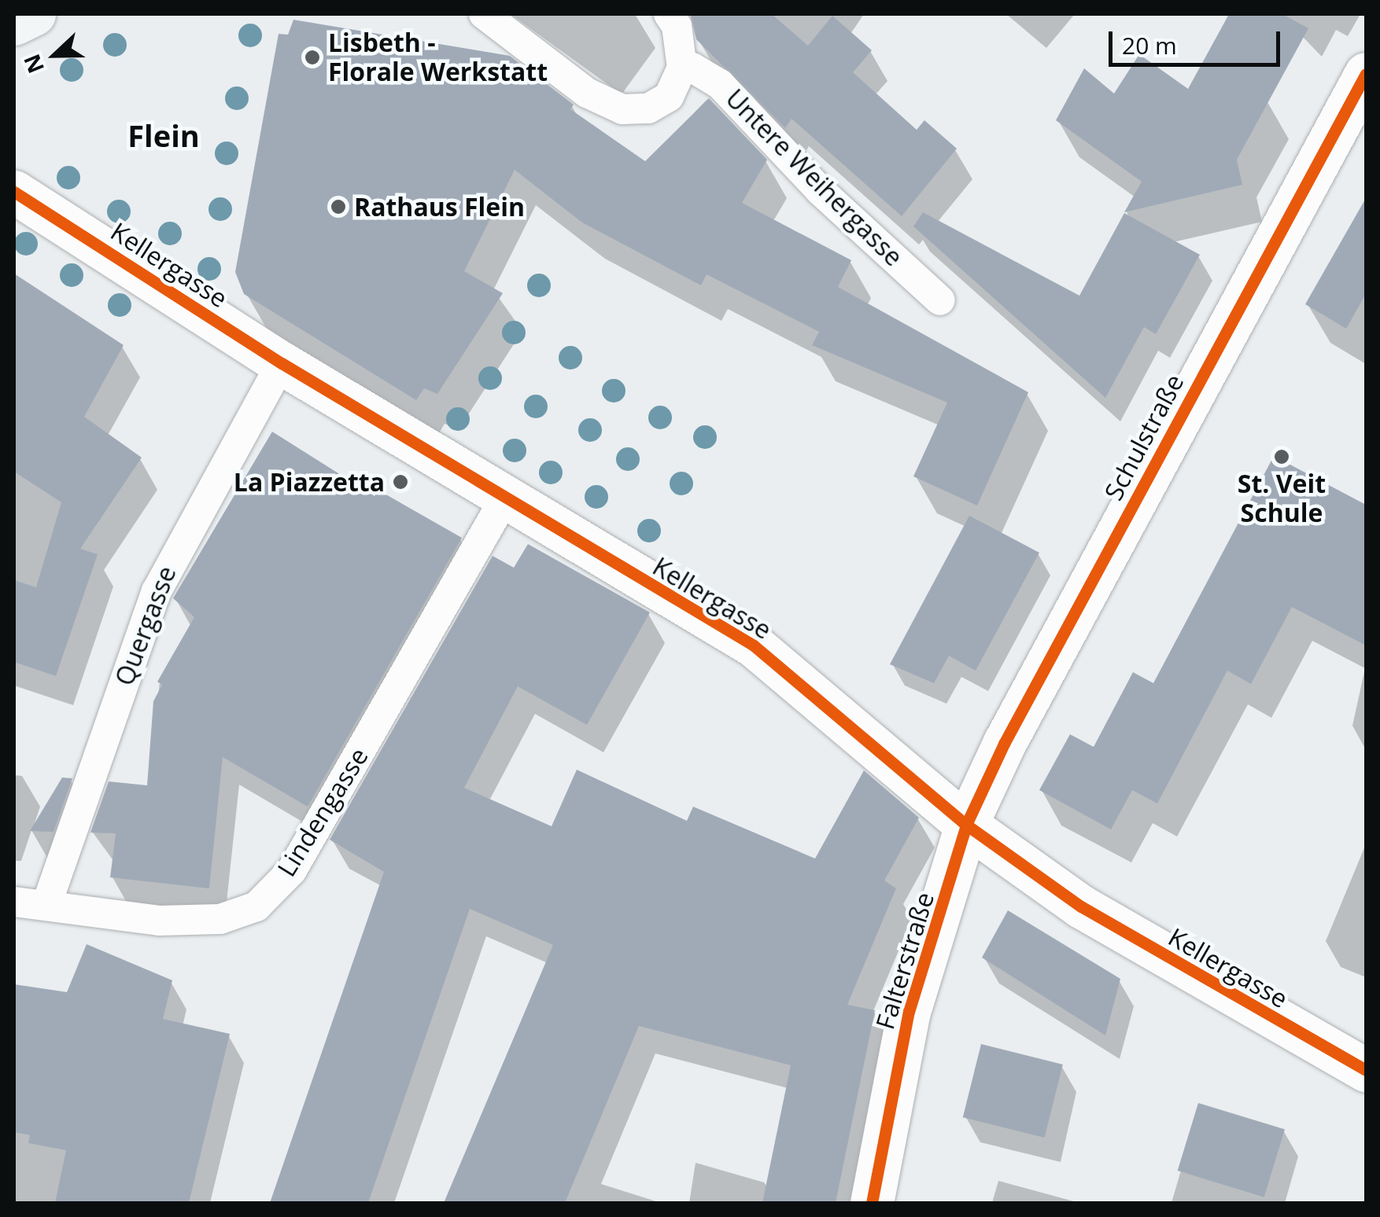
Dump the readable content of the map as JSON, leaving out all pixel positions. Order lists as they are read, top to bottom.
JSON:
{
  "streets": {
    "street": ["Kellergasse", "Schulstraße", "Falterstraße"],
    "lane": ["Untere Weihergasse", "Quergasse", "Lindengasse"]
  },
  "crossings": [
    ["Kellergasse", "Schulstraße"],
    ["Kellergasse", "Quergasse"],
    ["Kellergasse", "Lindengasse"],
    ["Kellergasse", "Falterstraße"],
    ["Schulstraße", "Falterstraße"],
    ["Quergasse", "Lindengasse"]
  ],
  "districts": ["Flein"],
  "places": [
    "Lisbeth - Florale Werkstatt",
    "Rathaus Flein",
    "St. Veit Schule",
    "La Piazzetta"
  ],
  "scale_bar": "20 m",
  "north": "left"
}
